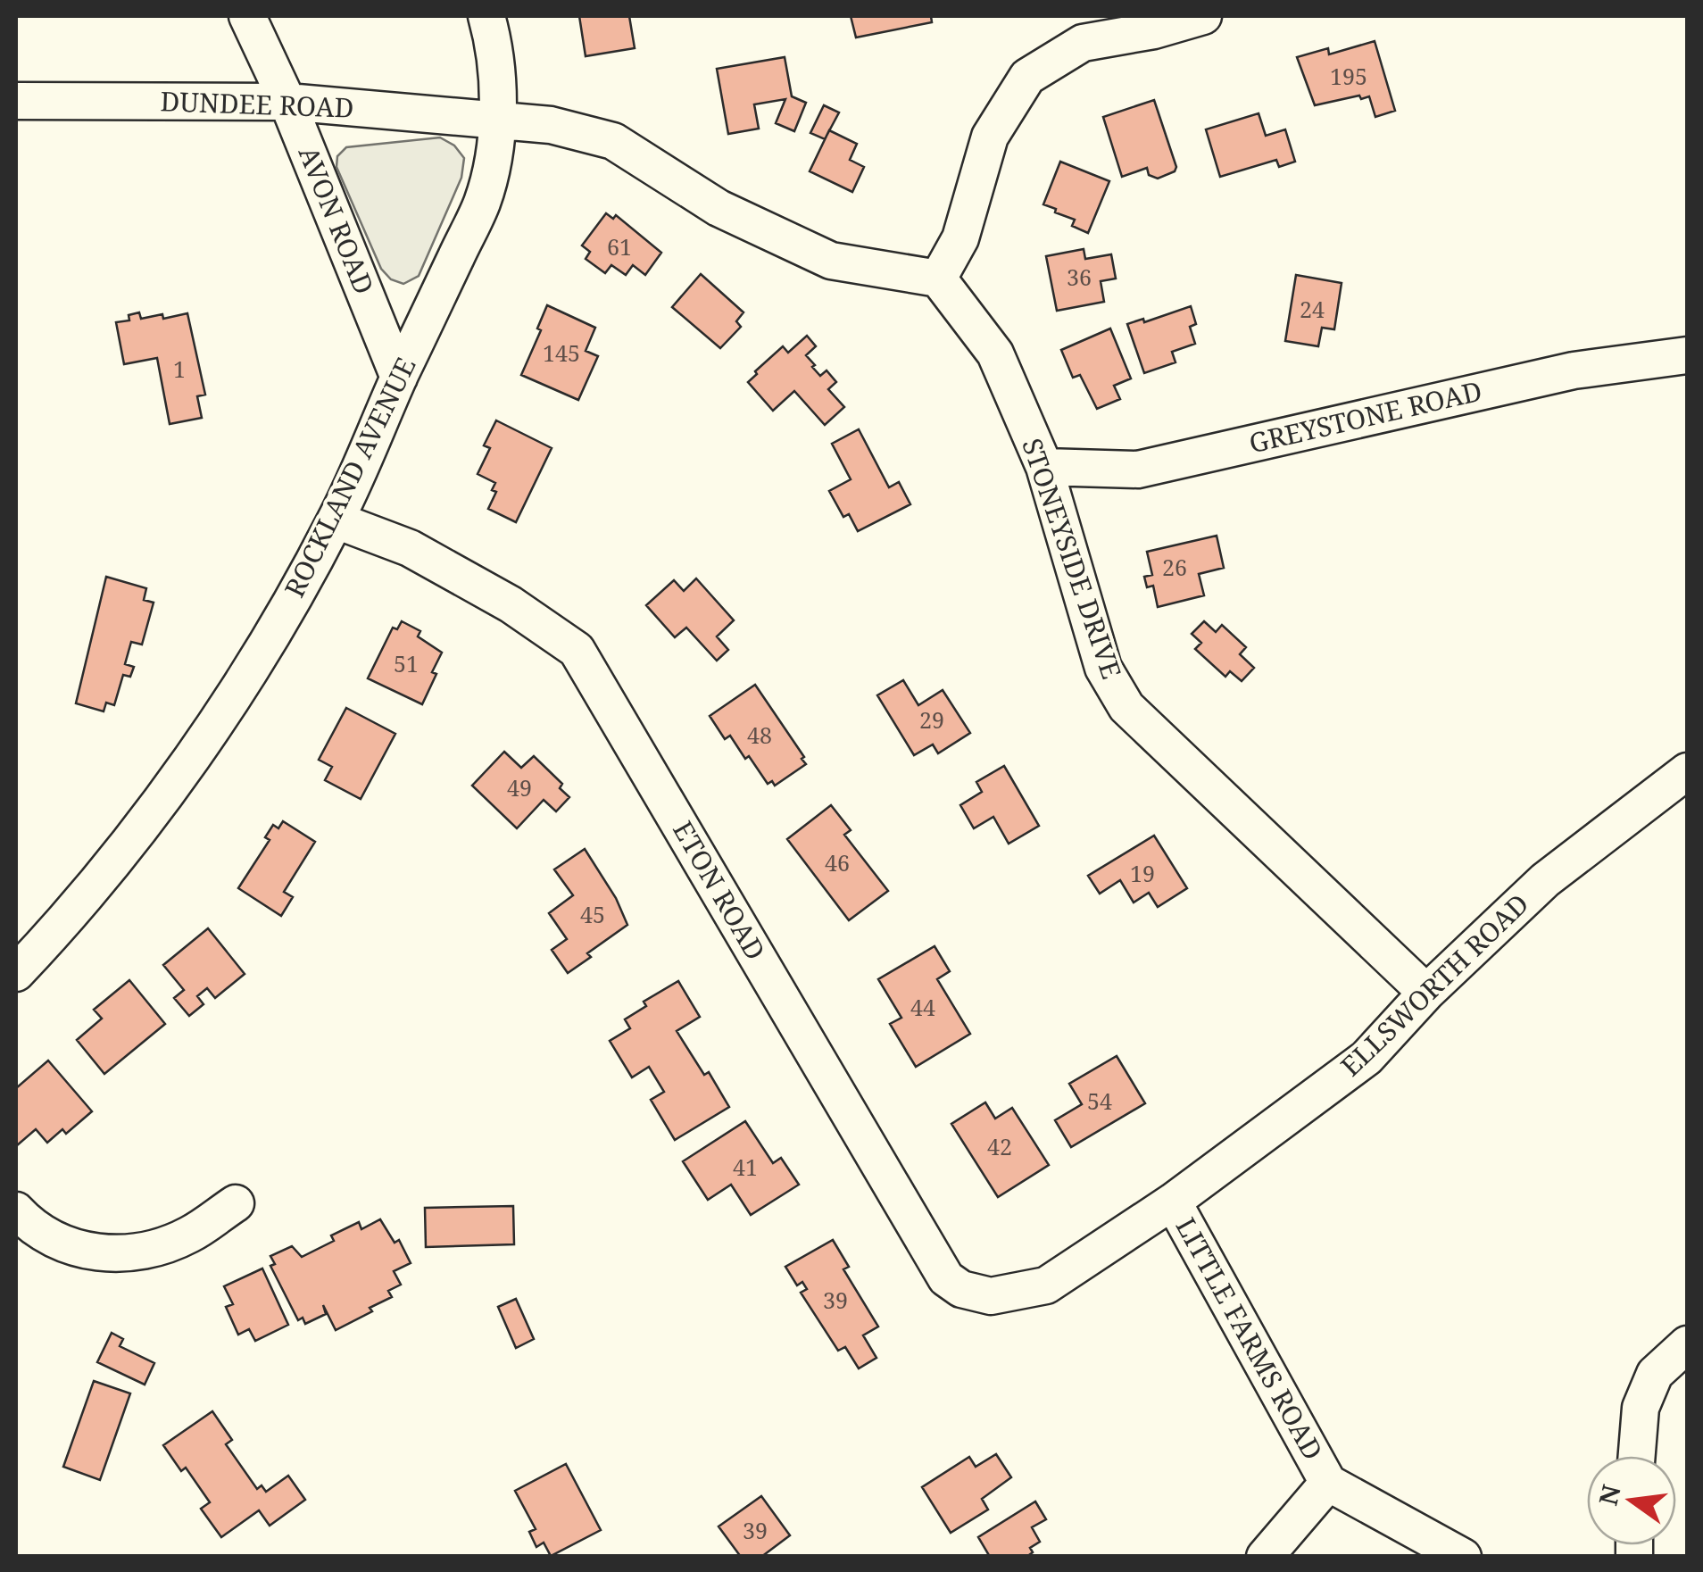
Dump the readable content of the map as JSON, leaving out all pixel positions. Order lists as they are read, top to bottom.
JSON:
{
  "streets": {
    "street": [
      "DUNDEE ROAD",
      "AVON ROAD",
      "GREYSTONE ROAD",
      "ROCKLAND AVENUE",
      "STONEYSIDE DRIVE",
      "ETON ROAD",
      "ELLSWORTH ROAD",
      "LITTLE FARMS ROAD"
    ]
  },
  "crossings": [
    ["DUNDEE ROAD", "AVON ROAD"],
    ["DUNDEE ROAD", "ROCKLAND AVENUE"],
    ["AVON ROAD", "ROCKLAND AVENUE"],
    ["GREYSTONE ROAD", "STONEYSIDE DRIVE"],
    ["ROCKLAND AVENUE", "ETON ROAD"],
    ["STONEYSIDE DRIVE", "ELLSWORTH ROAD"],
    ["ETON ROAD", "ELLSWORTH ROAD"],
    ["ELLSWORTH ROAD", "LITTLE FARMS ROAD"]
  ],
  "house_numbers": [
    "195",
    "61",
    "36",
    "24",
    "145",
    "1",
    "26",
    "51",
    "29",
    "48",
    "49",
    "46",
    "19",
    "45",
    "44",
    "54",
    "42",
    "41",
    "39",
    "39"
  ],
  "north": "left"
}
